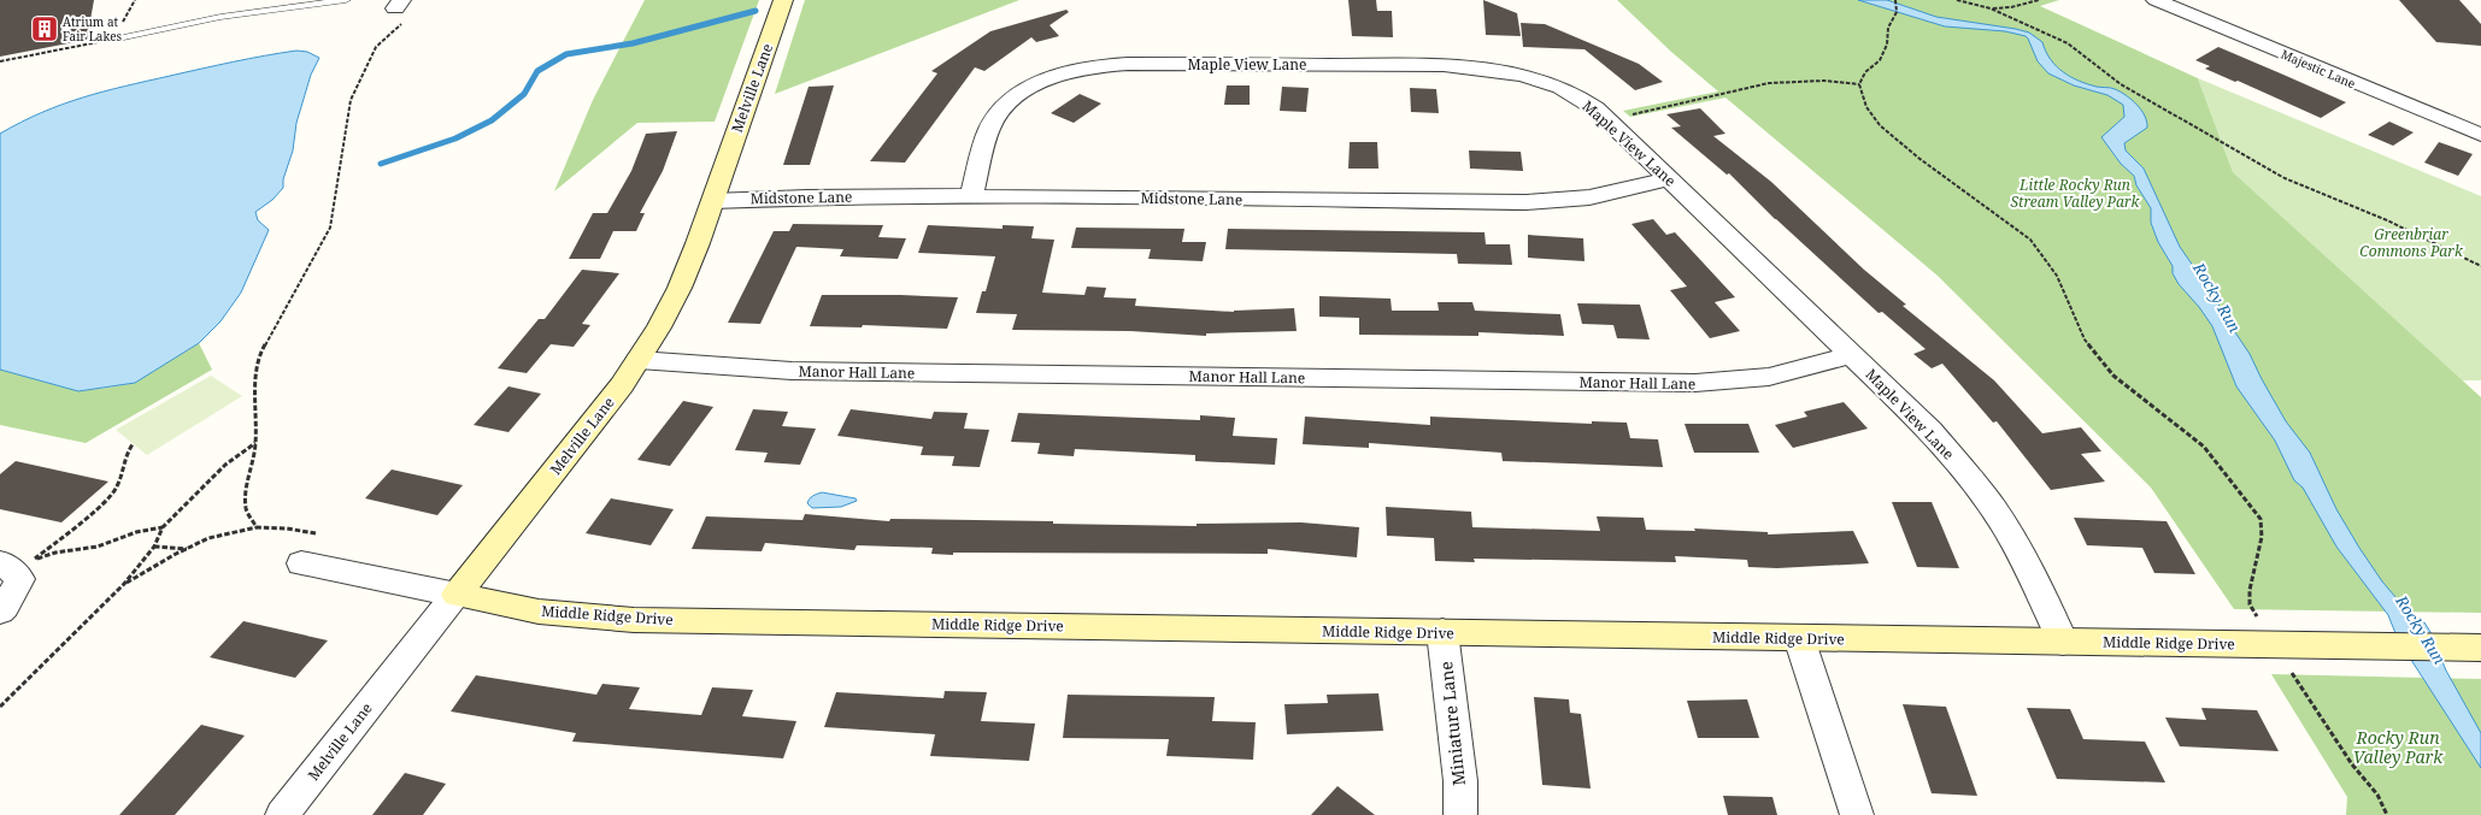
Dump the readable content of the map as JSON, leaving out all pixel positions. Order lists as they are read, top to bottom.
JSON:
{
  "streets": {
    "street": [
      "Maple View Lane",
      "Majestic Lane",
      "Melville Lane",
      "Midstone Lane",
      "Manor Hall Lane",
      "Middle Ridge Drive",
      "Miniature Lane"
    ]
  },
  "crossings": [
    ["Maple View Lane", "Midstone Lane"],
    ["Maple View Lane", "Manor Hall Lane"],
    ["Maple View Lane", "Middle Ridge Drive"],
    ["Melville Lane", "Midstone Lane"],
    ["Melville Lane", "Manor Hall Lane"],
    ["Melville Lane", "Middle Ridge Drive"],
    ["Middle Ridge Drive", "Miniature Lane"]
  ],
  "water": ["Rocky Run"],
  "parks": ["Little Rocky Run Stream Valley Park", "Greenbriar Commons Park", "Rocky Run Valley Park"],
  "places": {
    "building": ["Atrium at Fair Lakes"]
  }
}
